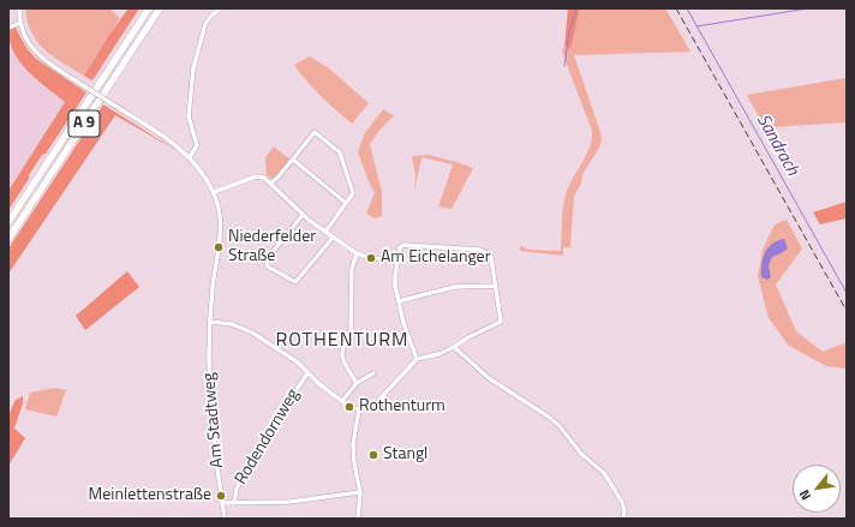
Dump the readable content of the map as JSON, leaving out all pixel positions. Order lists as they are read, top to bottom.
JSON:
{
  "streets": {
    "highway": ["A 9"],
    "street": ["Am Stadtweg", "Rodendornweg"]
  },
  "districts": ["ROTHENTURM"],
  "water": ["Sandrach"],
  "places": [
    "Niederfelder Straße",
    "Am Eichelanger",
    "Rothenturm",
    "Stangl",
    "Meinlettenstraße"
  ],
  "north": "bottom left"
}
